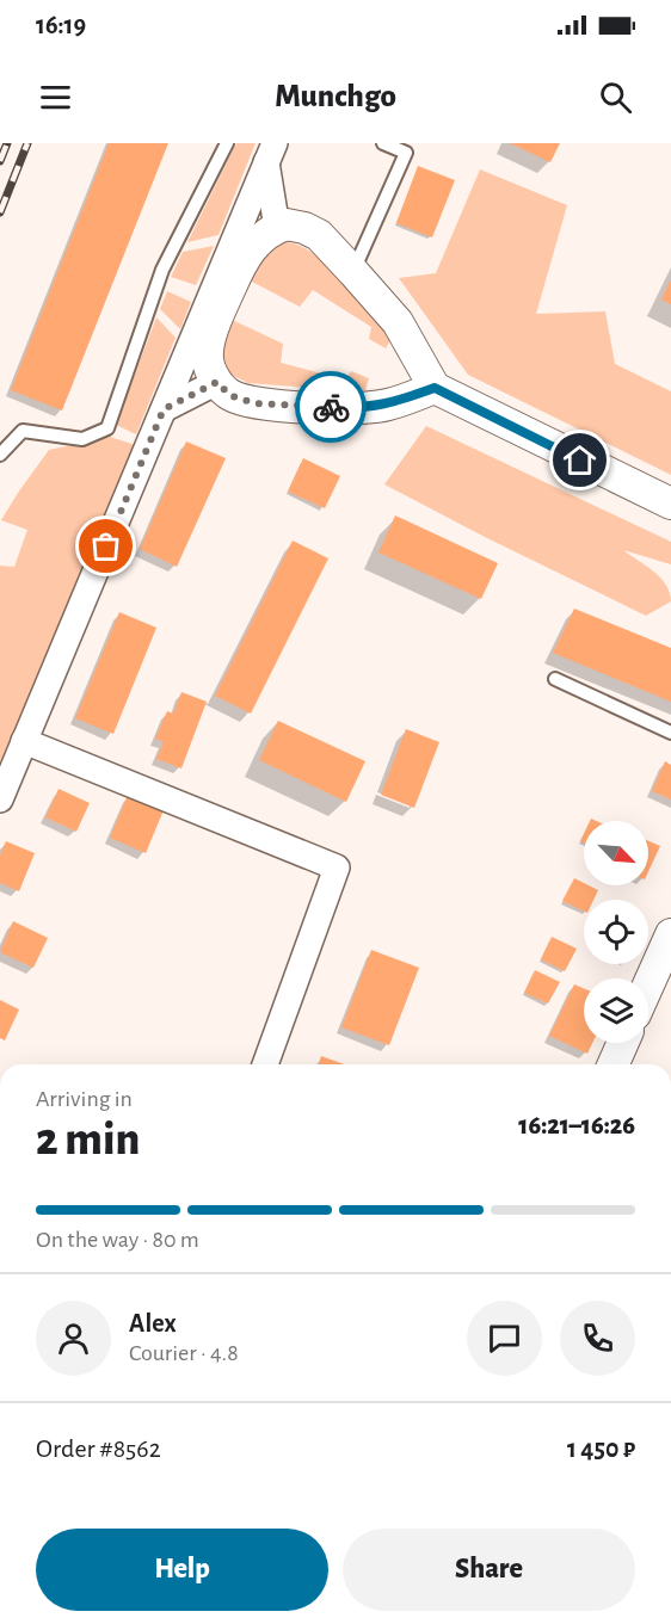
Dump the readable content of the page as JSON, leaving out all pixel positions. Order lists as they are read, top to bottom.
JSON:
{
  "north": "bottom right",
  "page": {
    "status": "16:19",
    "header": "Munchgo",
    "heading": ["2 min", "Arriving in", "16:21–16:26"],
    "panel": [
      "Alex",
      "Courier · 4.8",
      "Order #8562",
      "1 450 ₽"
    ],
    "bar": "On the way · 80 m",
    "buttons": ["Help", "Share"]
  }
}
